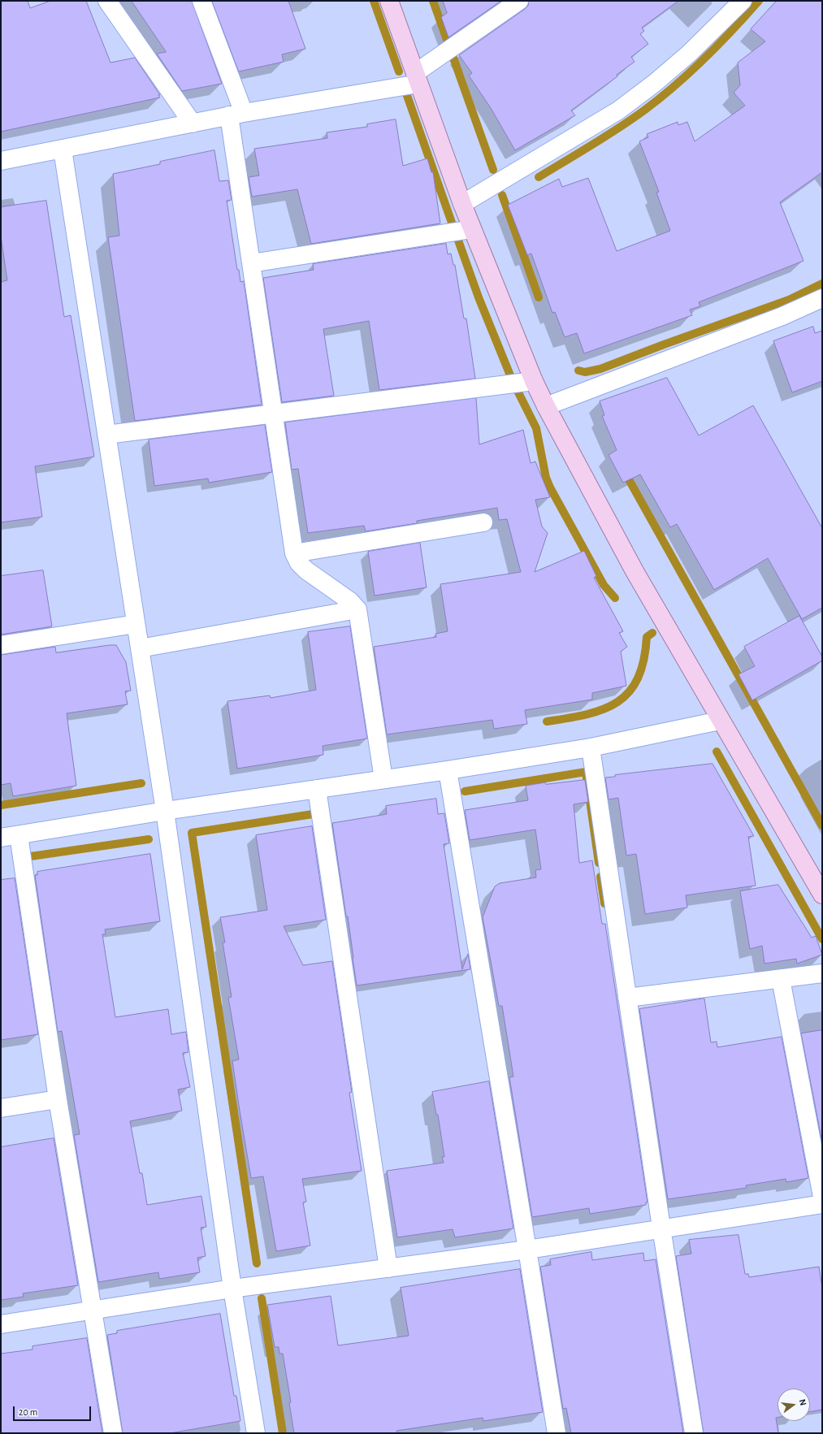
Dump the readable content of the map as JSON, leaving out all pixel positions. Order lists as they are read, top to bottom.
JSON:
{
  "scale_bar": "20 m",
  "north": "right"
}
